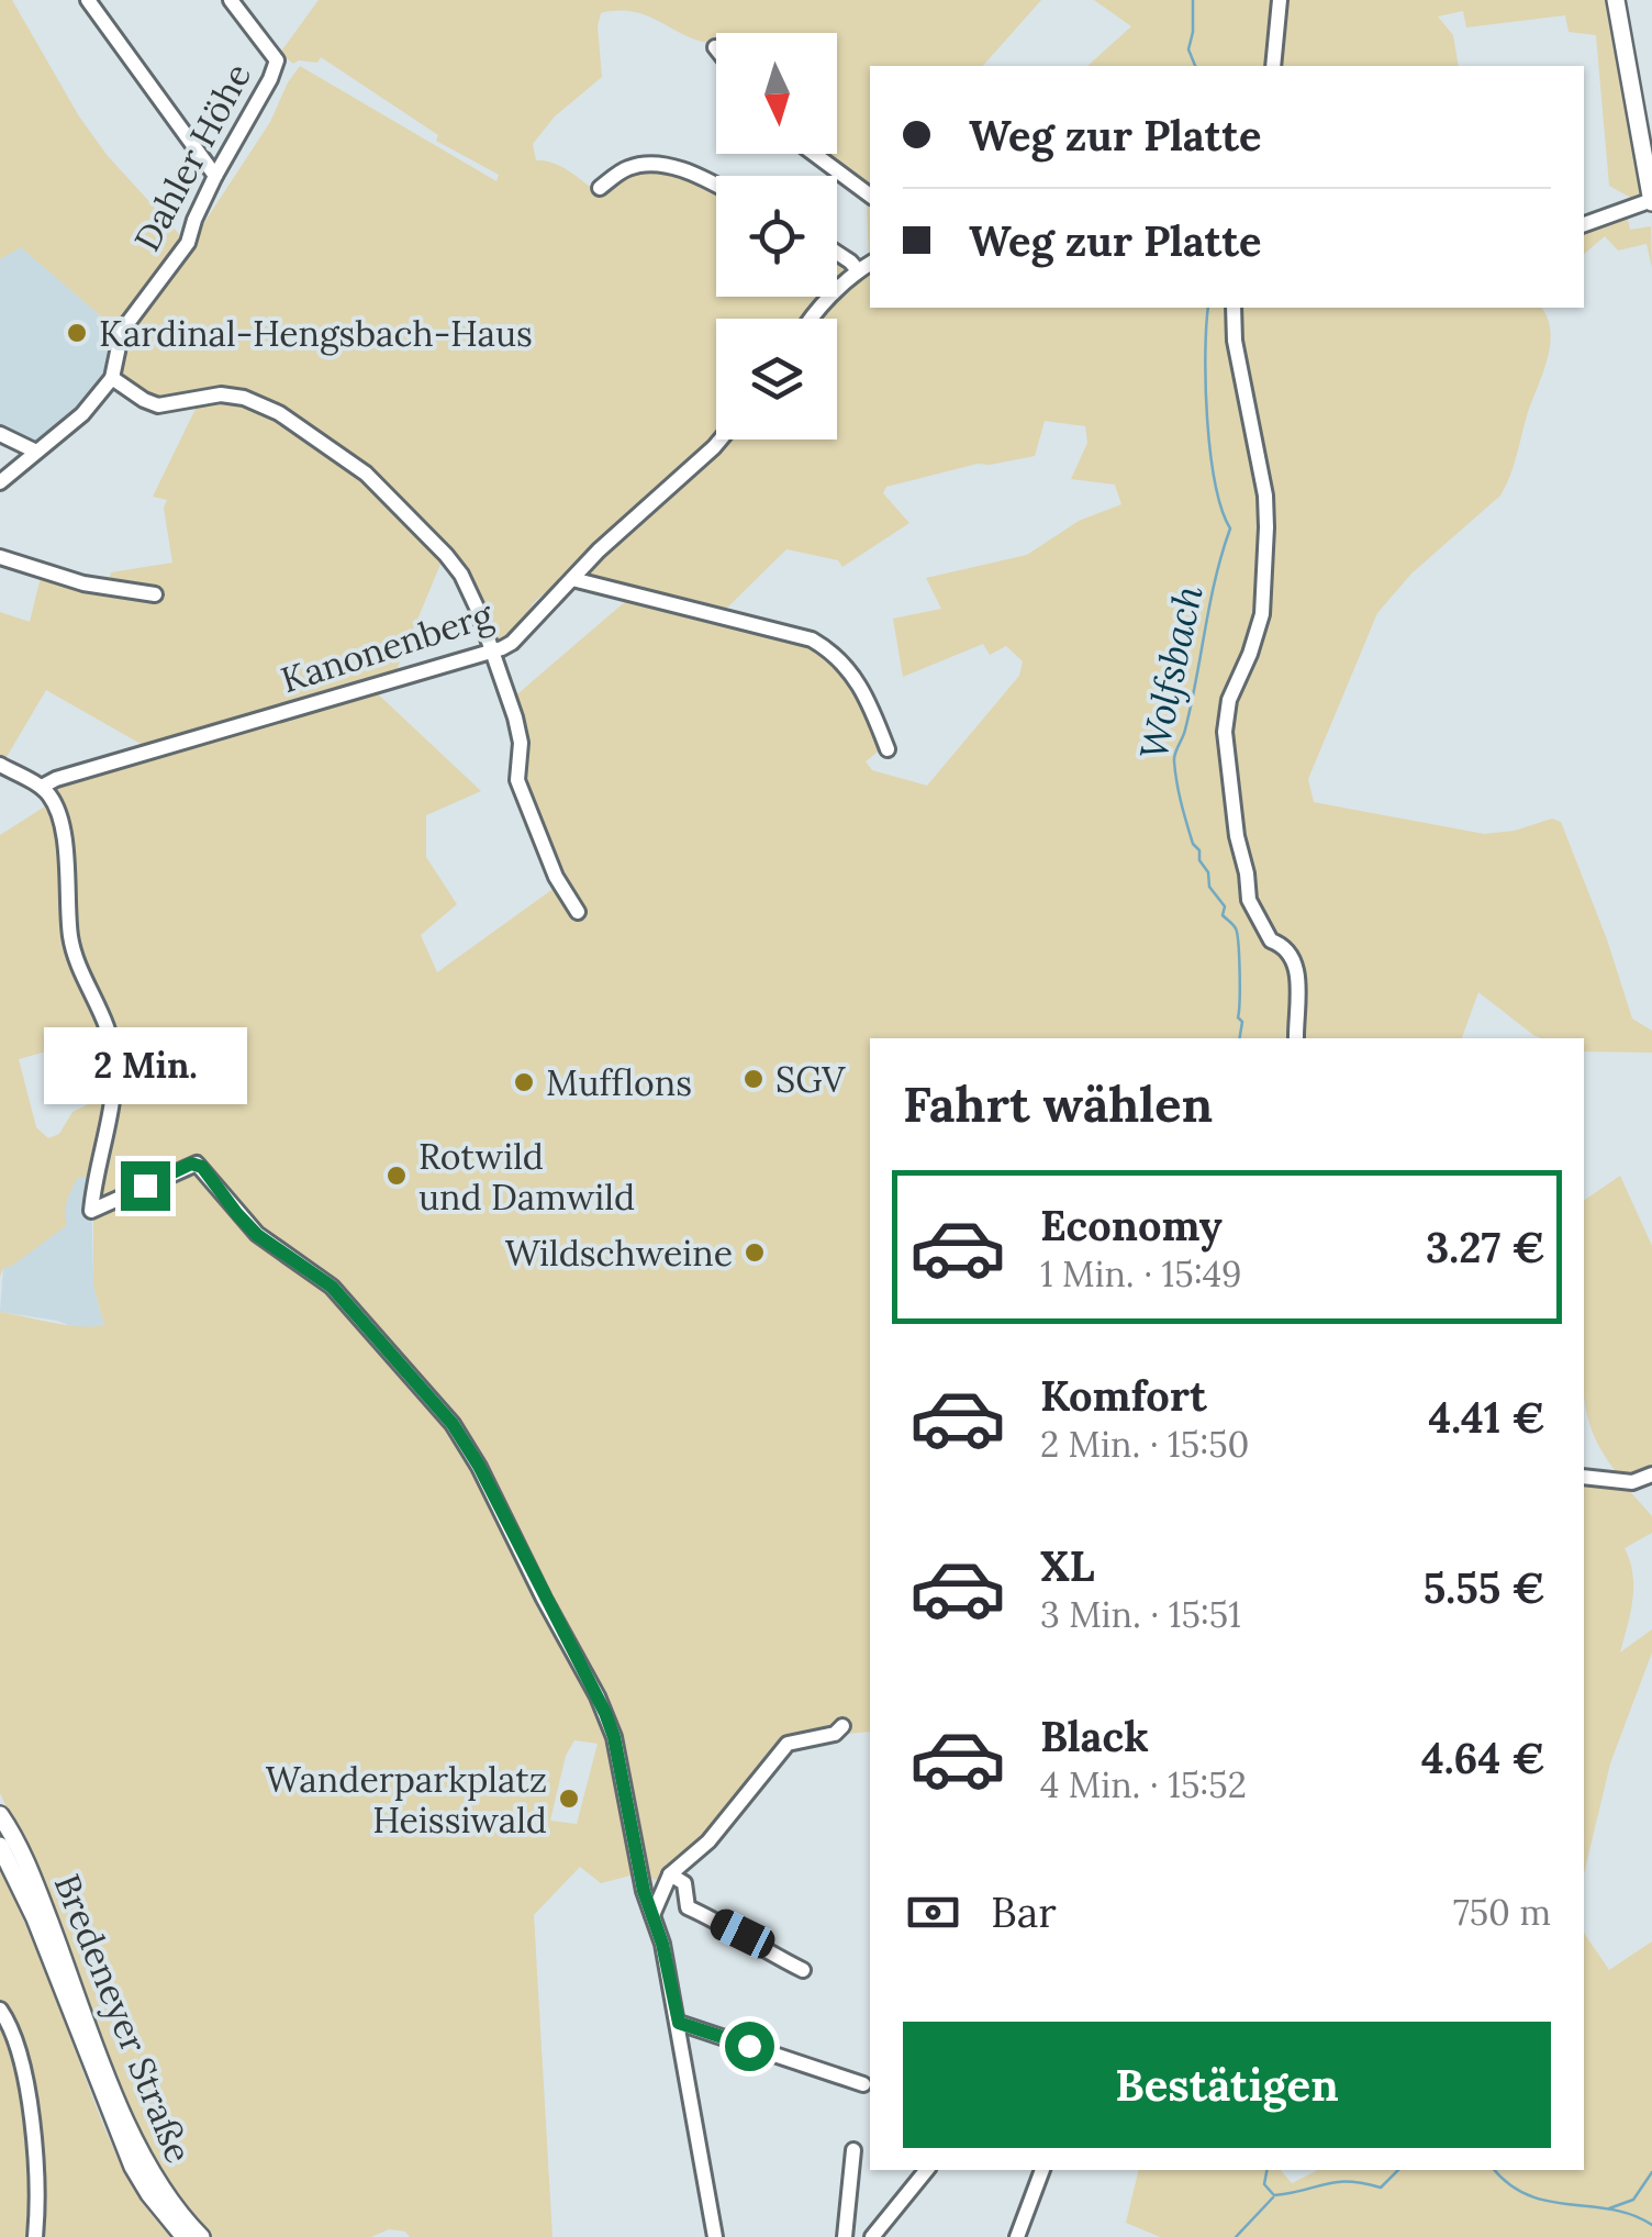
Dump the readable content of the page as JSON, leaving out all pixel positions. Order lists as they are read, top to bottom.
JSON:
{
  "streets": {
    "main road": ["Bredeneyer Straße"],
    "street": ["Dahler Höhe", "Kanonenberg"]
  },
  "water": ["Wolfsbach"],
  "places": [
    "Kardinal-Hengsbach-Haus",
    "SGV",
    "Mufflons",
    "Rotwild und Damwild",
    "Wildschweine",
    "Wanderparkplatz Heissiwald"
  ],
  "north": "bottom",
  "page": {
    "banner": ["Weg zur Platte", "Weg zur Platte"],
    "bubble": "2 Min.",
    "heading": "Fahrt wählen",
    "list": [
      {
        "name": "Economy",
        "note": "1 Min. · 15:49",
        "value": "3.27 €"
      },
      {
        "name": "Komfort",
        "note": "2 Min. · 15:50",
        "value": "4.41 €"
      },
      {
        "name": "XL",
        "note": "3 Min. · 15:51",
        "value": "5.55 €"
      },
      {
        "name": "Black",
        "note": "4 Min. · 15:52",
        "value": "4.64 €"
      }
    ],
    "pay": ["Bar", "750 m"],
    "buttons": "Bestätigen"
  }
}
